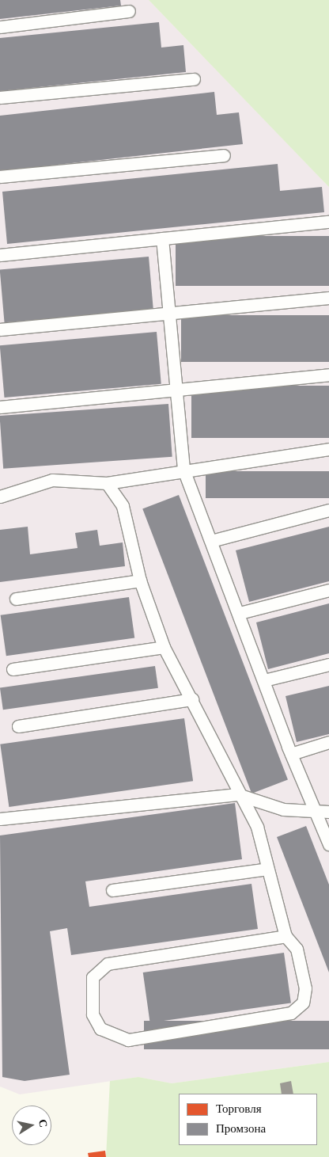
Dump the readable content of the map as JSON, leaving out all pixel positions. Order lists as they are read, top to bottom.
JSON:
{
  "legend": ["Торговля", "Промзона"],
  "north": "right"
}
